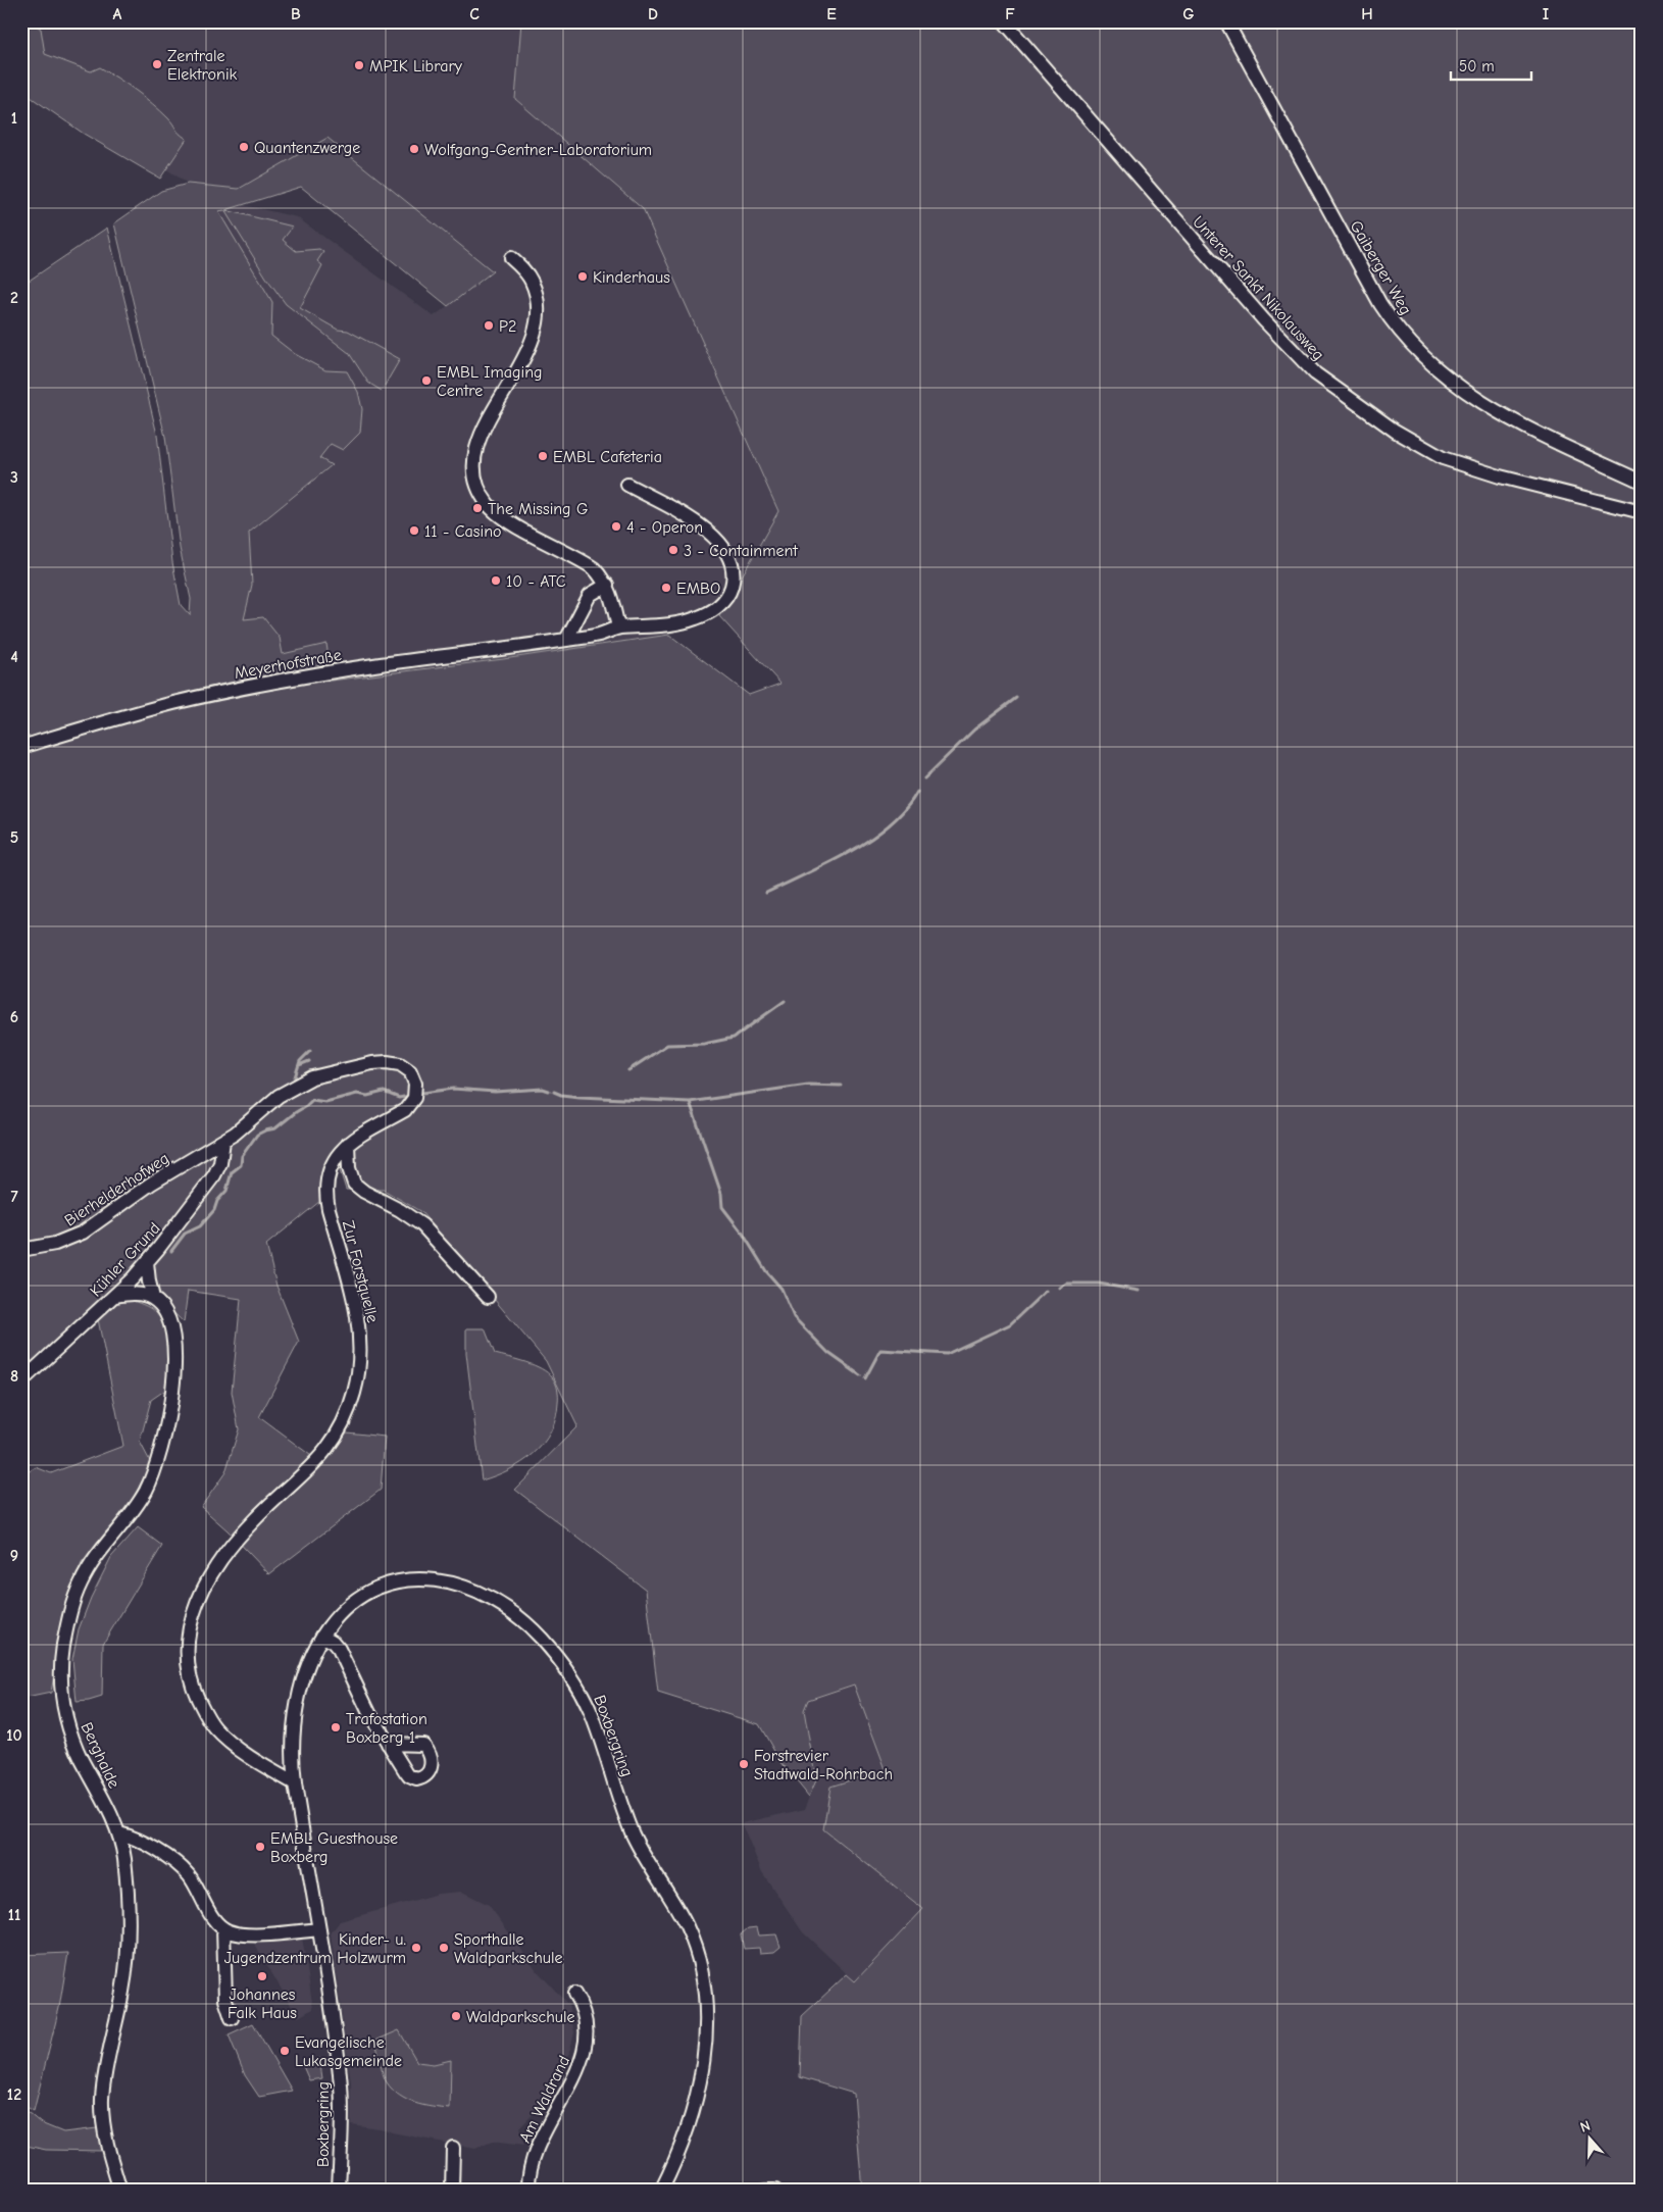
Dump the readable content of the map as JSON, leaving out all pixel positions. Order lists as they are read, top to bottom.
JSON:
{
  "streets": {
    "street": [
      "Gaiberger Weg",
      "Unterer Sankt Nikolausweg",
      "Meyerhofstraße",
      "Bierhelderhofweg",
      "Kühler Grund",
      "Zur Forstquelle",
      "Boxbergring",
      "Berghalde",
      "Am Waldrand"
    ]
  },
  "crossings": [
    ["Bierhelderhofweg", "Kühler Grund"],
    ["Bierhelderhofweg", "Zur Forstquelle"],
    ["Kühler Grund", "Zur Forstquelle"],
    ["Kühler Grund", "Berghalde"],
    ["Zur Forstquelle", "Boxbergring"]
  ],
  "places": [
    "Zentrale Elektronik",
    "MPIK Library",
    "Quantenzwerge",
    "Wolfgang-Gentner-Laboratorium",
    "Kinderhaus",
    "P2",
    "EMBL Imaging Centre",
    "EMBL Cafeteria",
    "The Missing G",
    "4 - Operon",
    "11 - Casino",
    "3 - Containment",
    "10 - ATC",
    "EMBO",
    "Trafostation Boxberg 1",
    "Forstrevier Stadtwald-Rohrbach",
    "EMBL Guesthouse Boxberg",
    "Kinder- u. Jugendzentrum Holzwurm",
    "Sporthalle Waldparkschule",
    "Johannes Falk Haus",
    "Waldparkschule",
    "Evangelische Lukasgemeinde"
  ],
  "scale_bar": "50 m",
  "north": "top",
  "grid": {
    "columns": [
      "A",
      "B",
      "C",
      "D",
      "E",
      "F",
      "G",
      "H",
      "I"
    ],
    "rows": [
      "1",
      "2",
      "3",
      "4",
      "5",
      "6",
      "7",
      "8",
      "9",
      "10",
      "11",
      "12"
    ]
  }
}
